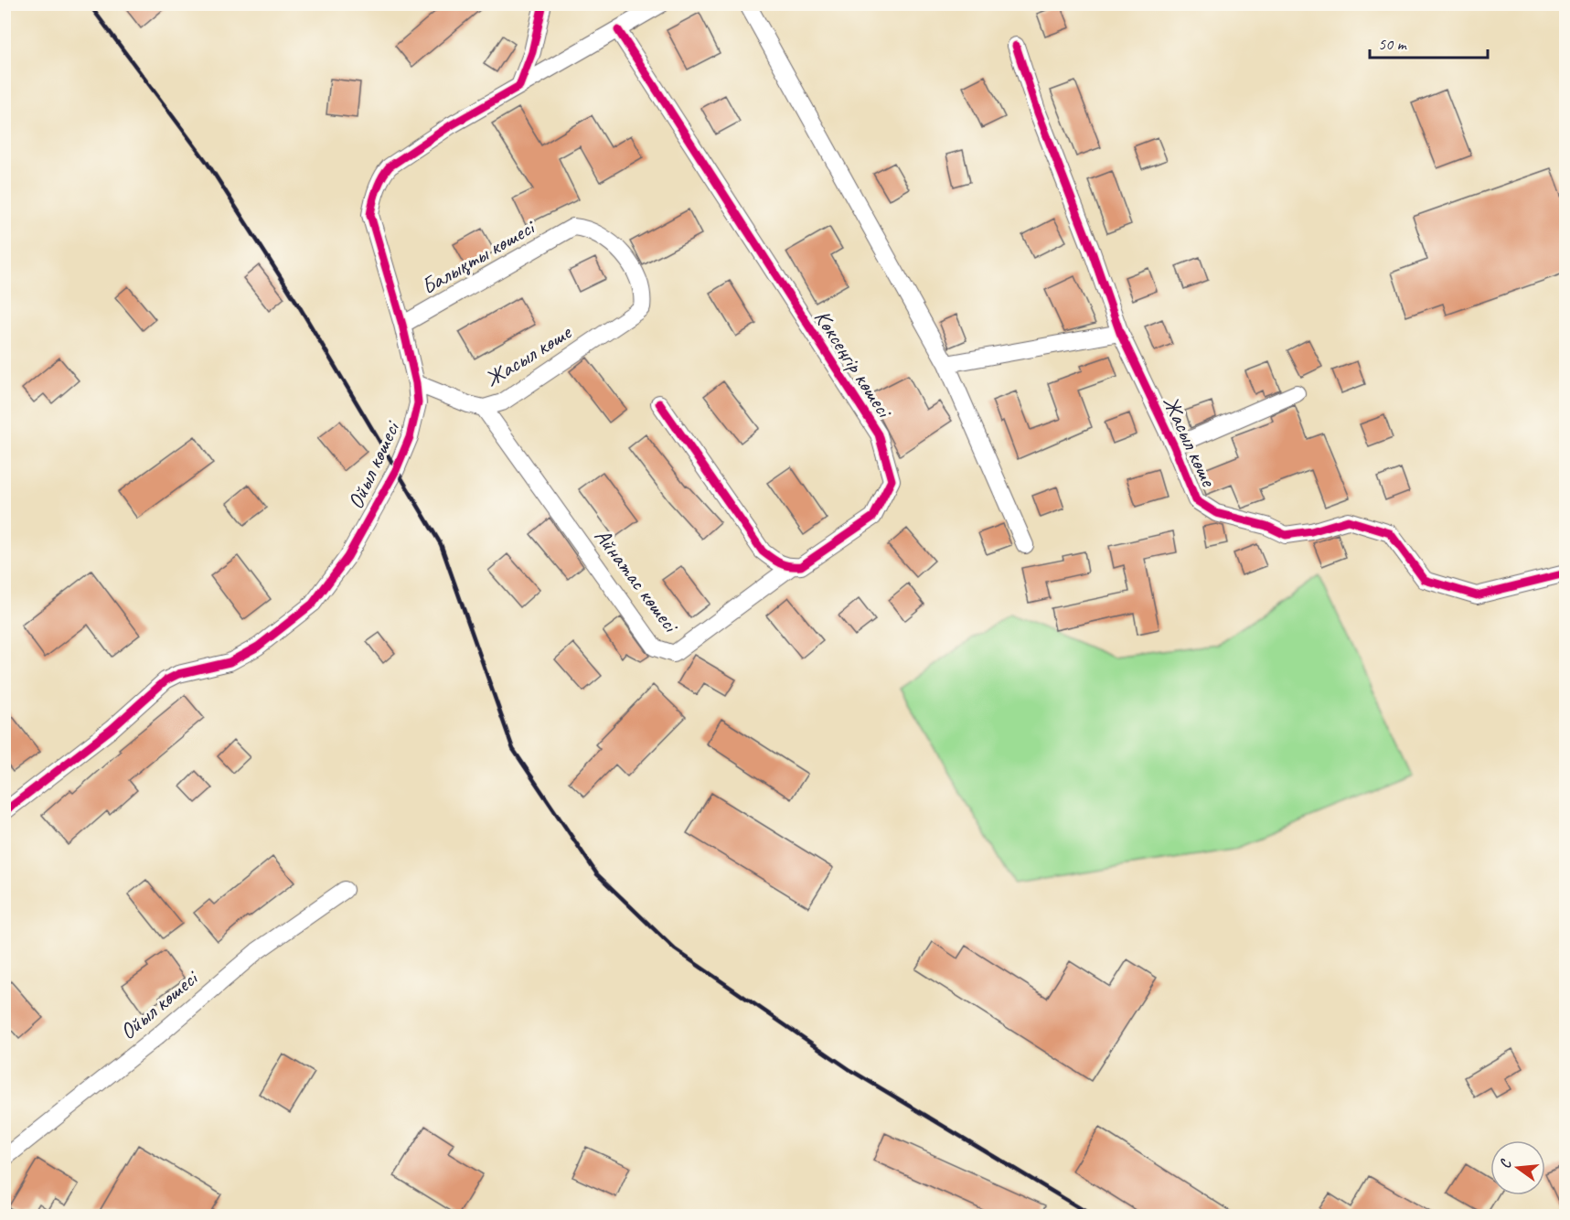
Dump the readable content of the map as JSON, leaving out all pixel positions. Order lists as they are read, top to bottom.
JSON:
{
  "streets": {
    "street": [
      "Балықты көшесі",
      "Жасыл көше",
      "Көксеңгір көшесі",
      "Ойыл көшесі",
      "Айнатас көшесі"
    ]
  },
  "crossings": [
    ["Балықты көшесі", "Жасыл көше"],
    ["Балықты көшесі", "Ойыл көшесі"],
    ["Жасыл көше", "Ойыл көшесі"],
    ["Жасыл көше", "Айнатас көшесі"],
    ["Көксеңгір көшесі", "Ойыл көшесі"],
    ["Көксеңгір көшесі", "Айнатас көшесі"]
  ],
  "scale_bar": "50 m",
  "north": "left"
}
